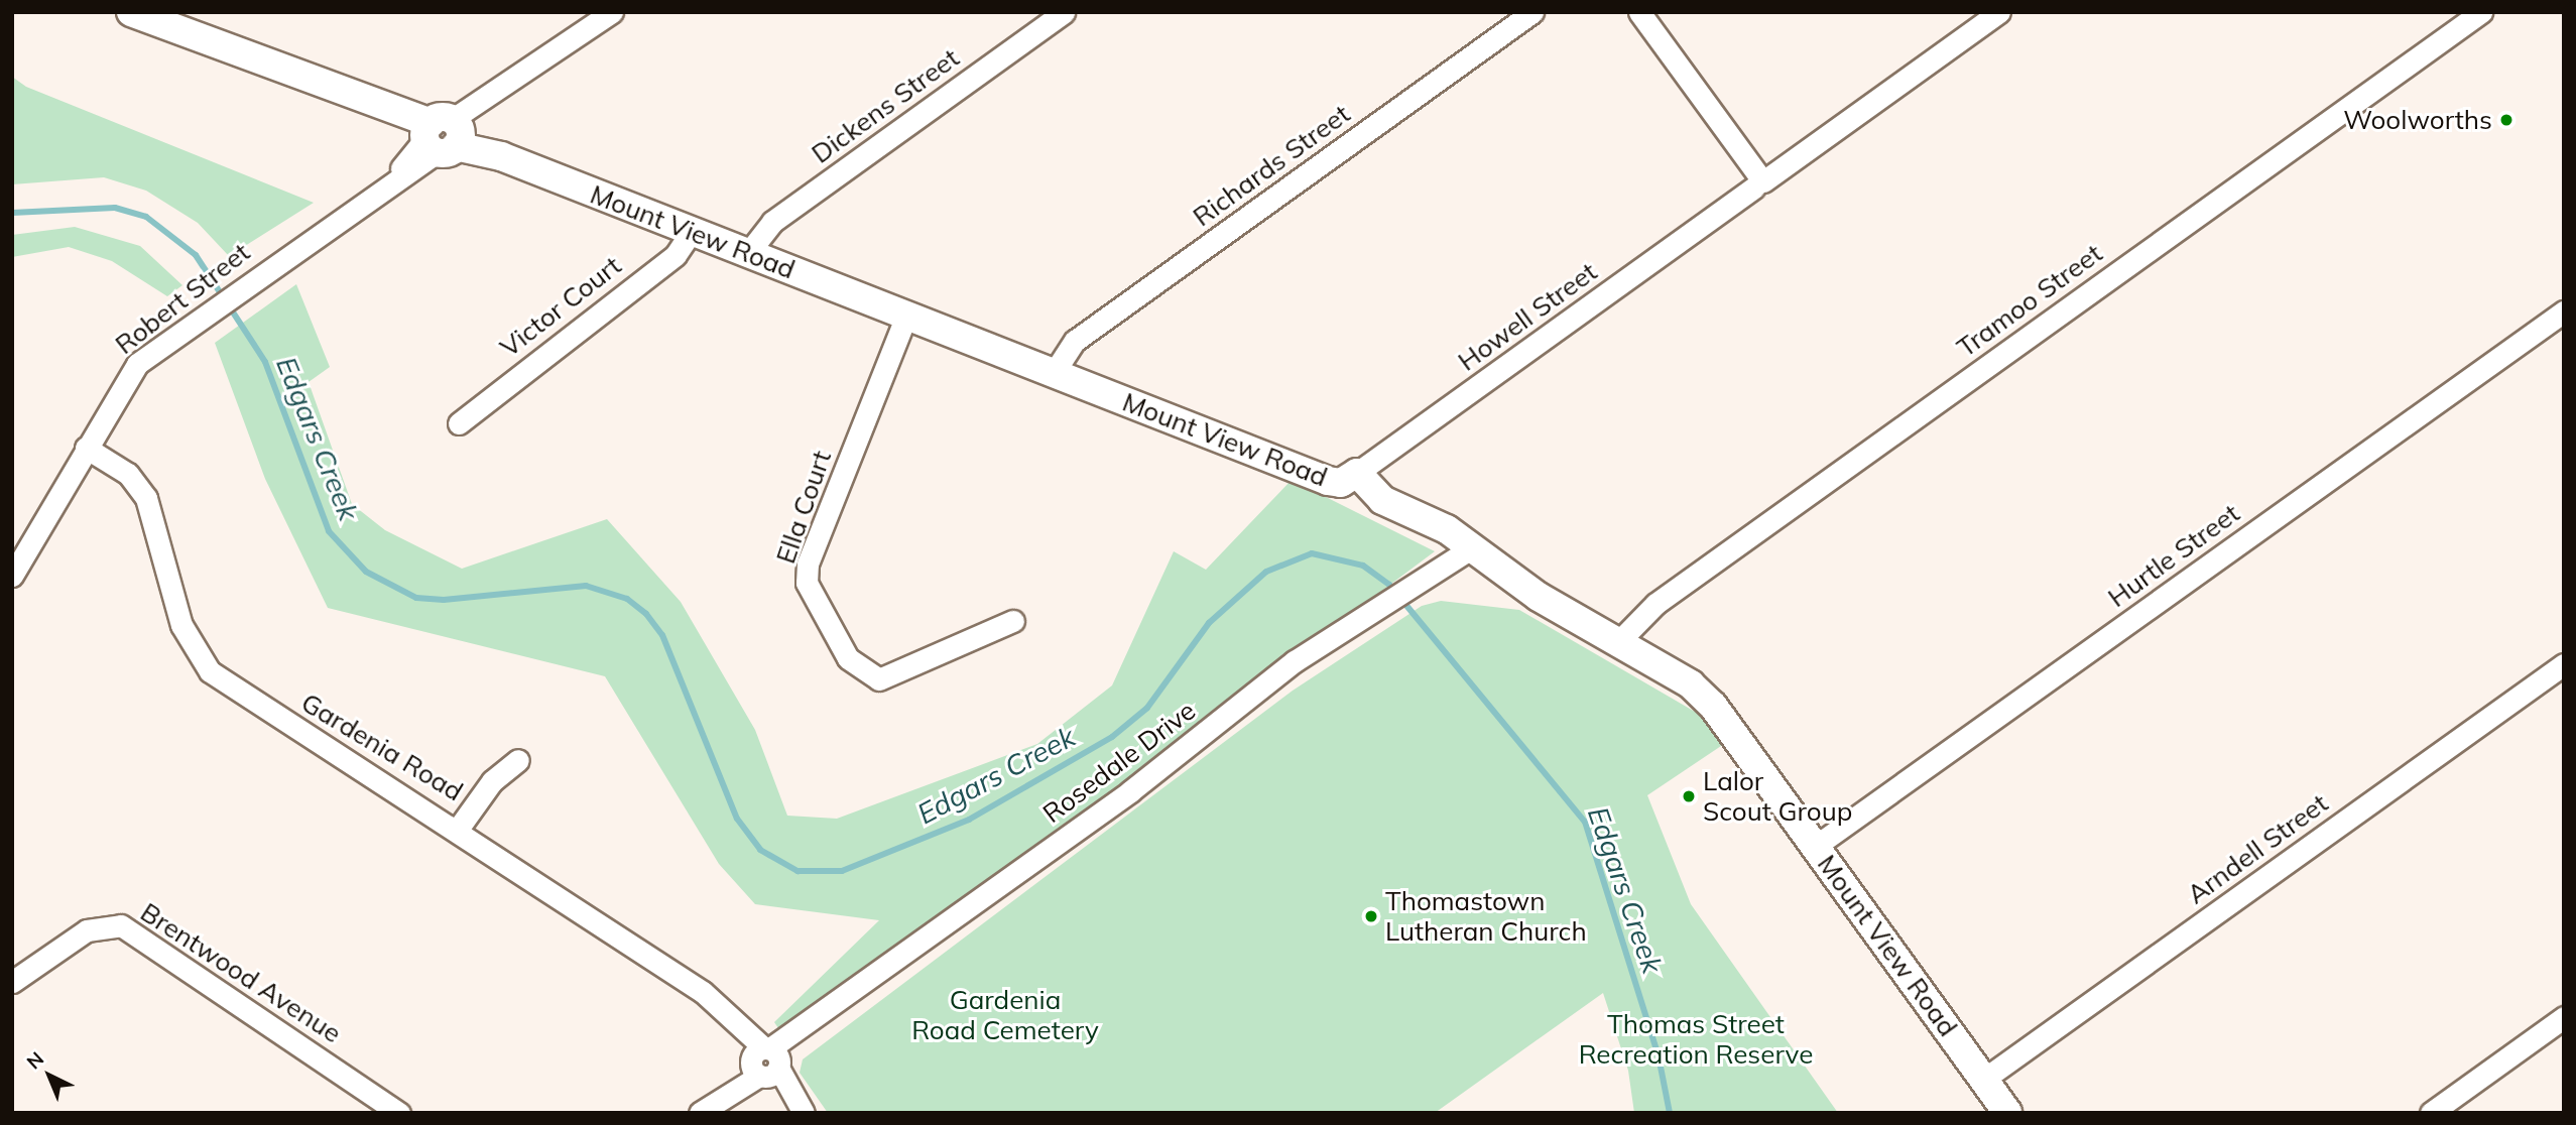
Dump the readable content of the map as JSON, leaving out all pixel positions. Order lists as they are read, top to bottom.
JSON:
{
  "streets": {
    "street": [
      "Dickens Street",
      "Richards Street",
      "Mount View Road",
      "Robert Street",
      "Tramoo Street",
      "Victor Court",
      "Howell Street",
      "Ella Court",
      "Hurtle Street",
      "Gardenia Road",
      "Rosedale Drive",
      "Arndell Street",
      "Brentwood Avenue"
    ]
  },
  "crossings": [
    ["Dickens Street", "Mount View Road"],
    ["Richards Street", "Mount View Road"],
    ["Mount View Road", "Robert Street"],
    ["Mount View Road", "Tramoo Street"],
    ["Mount View Road", "Victor Court"],
    ["Mount View Road", "Howell Street"],
    ["Mount View Road", "Ella Court"],
    ["Mount View Road", "Hurtle Street"],
    ["Mount View Road", "Rosedale Drive"],
    ["Mount View Road", "Arndell Street"],
    ["Robert Street", "Gardenia Road"],
    ["Gardenia Road", "Rosedale Drive"]
  ],
  "water": ["Edgars Creek"],
  "parks": ["Gardenia Road Cemetery", "Thomas Street Recreation Reserve"],
  "places": ["Woolworths", "Lalor Scout Group", "Thomastown Lutheran Church"],
  "north": "top left"
}
